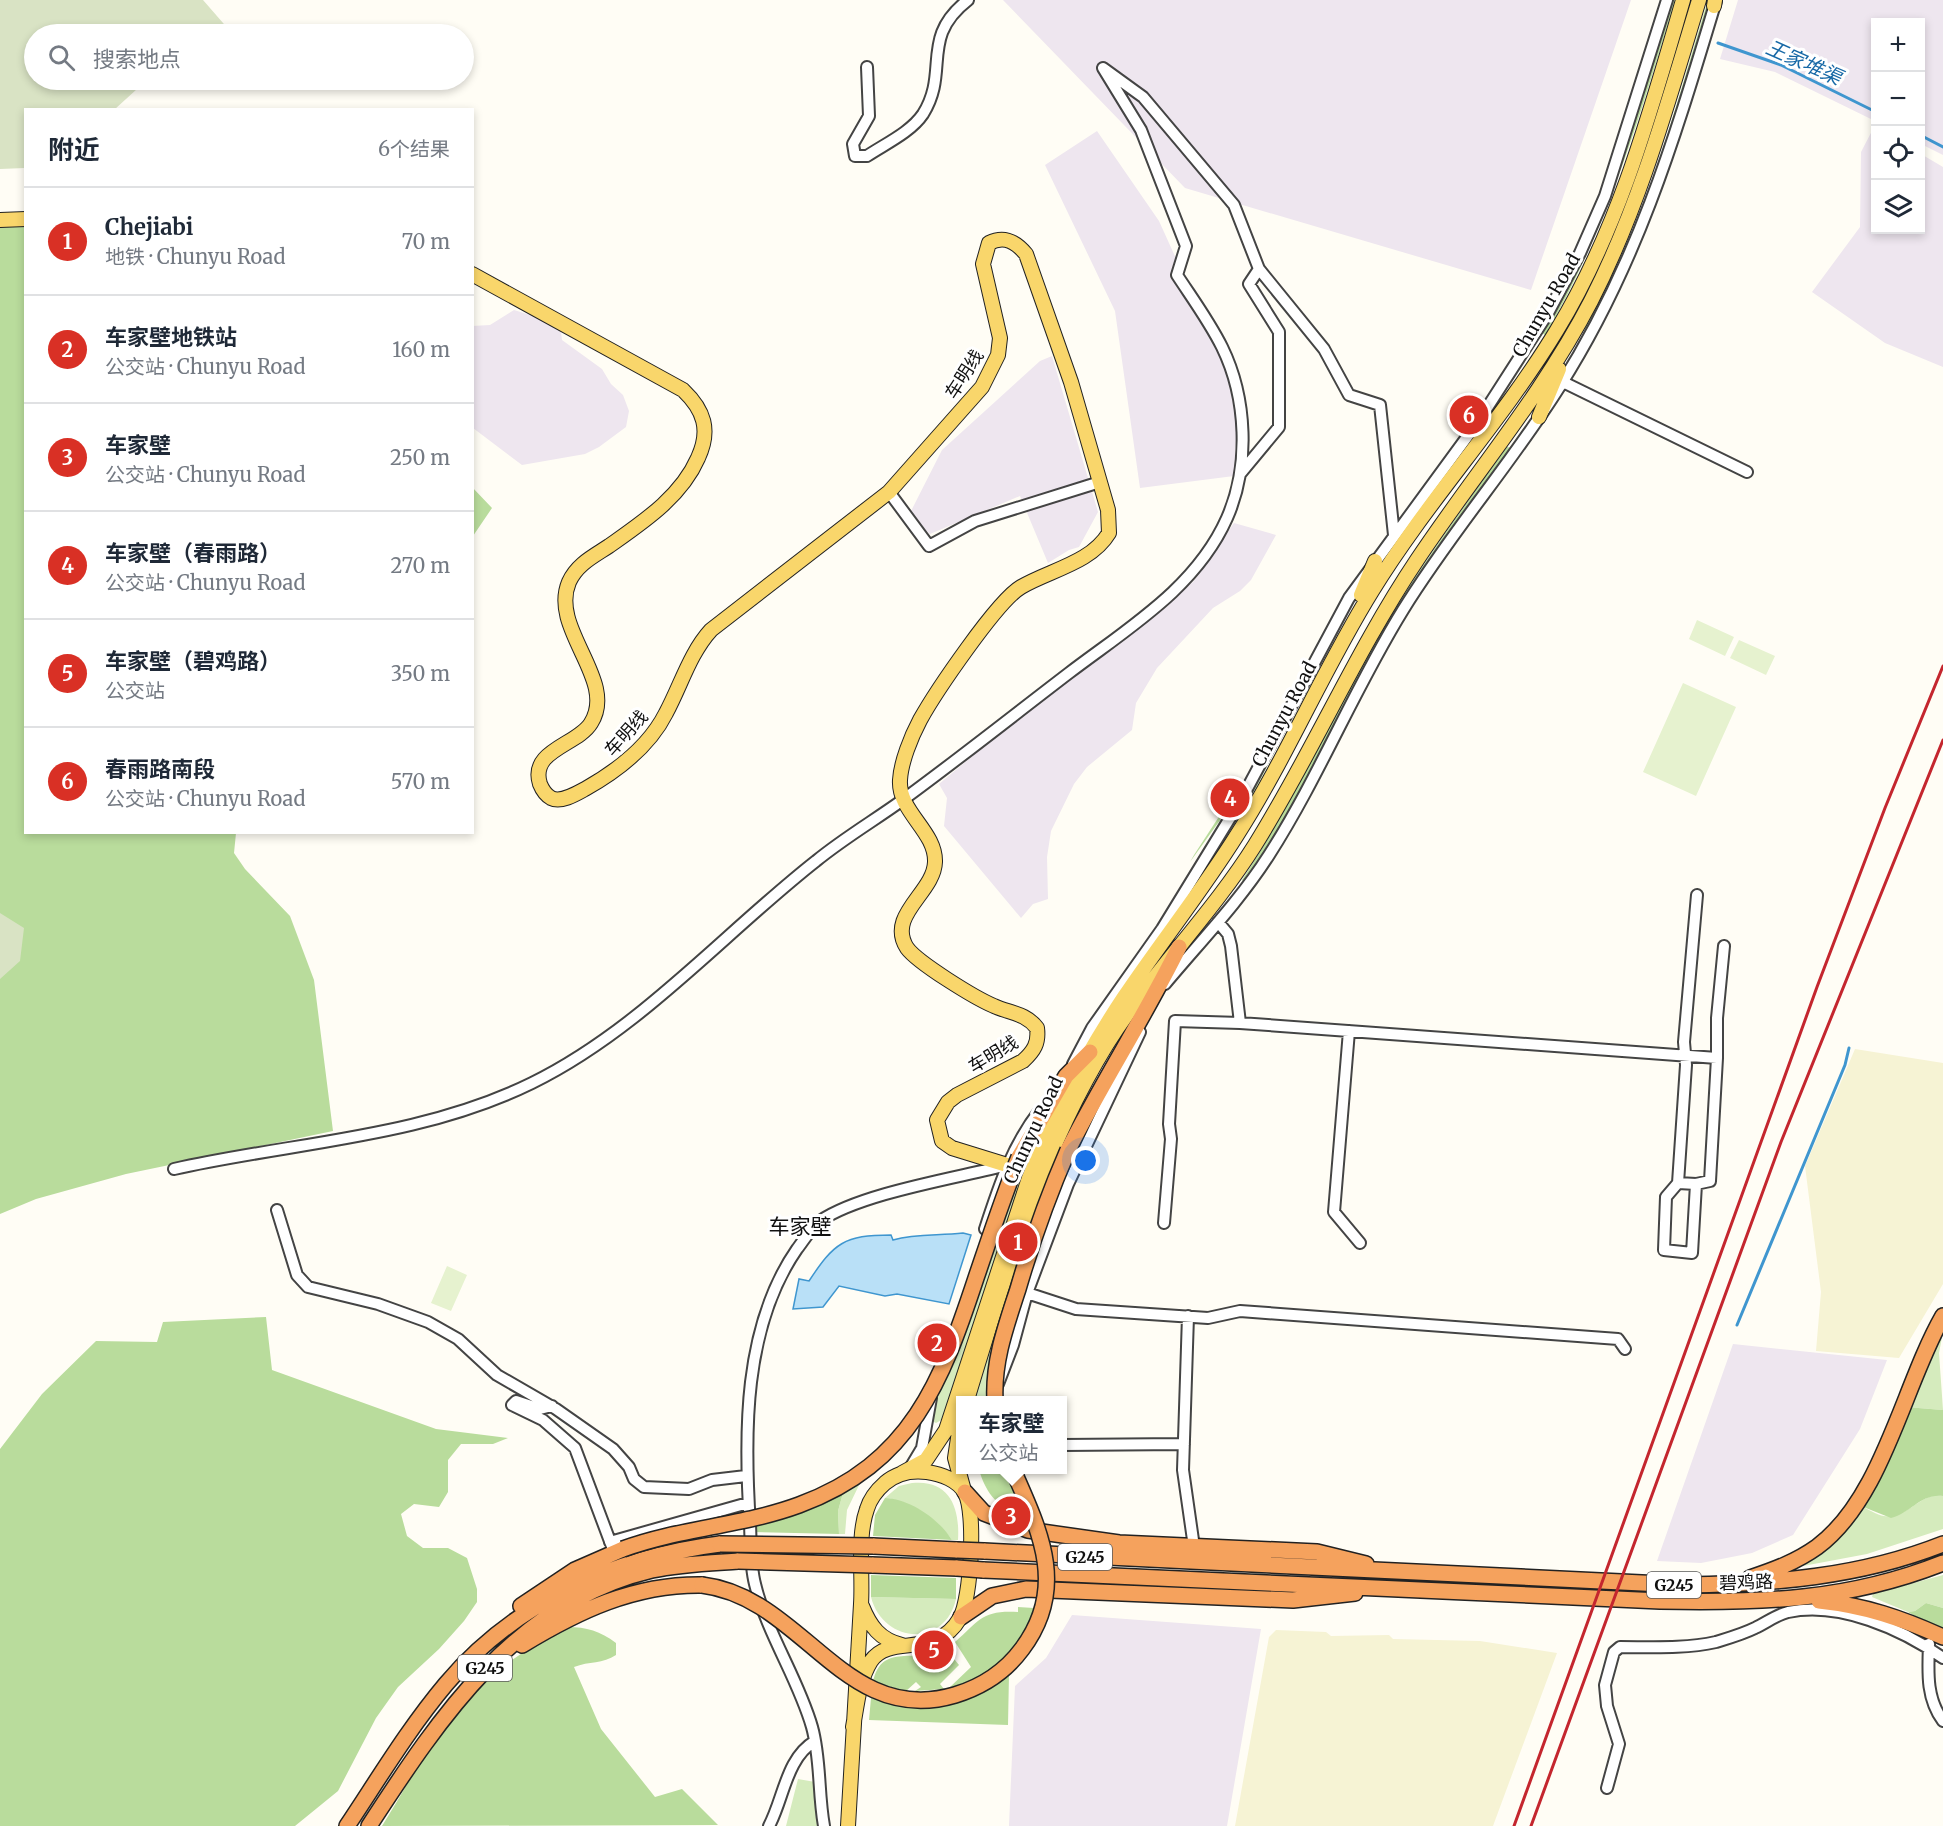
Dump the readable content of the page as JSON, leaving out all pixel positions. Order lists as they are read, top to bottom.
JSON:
{
  "streets": {
    "highway": ["G245", "碧鸡路"],
    "main road": ["Chunyu Road", "车明线"]
  },
  "crossings": [
    ["G245", "碧鸡路"]
  ],
  "districts": ["车家壁"],
  "water": ["王家堆渠"],
  "page": {
    "map_buttons": ["+", "−"],
    "search": "搜索地点",
    "heading": ["附近", "6个结果"],
    "list": [
      {
        "mark": "1",
        "name": "Chejiabi",
        "note": "地铁 · Chunyu Road",
        "value": "70 m"
      },
      {
        "mark": "2",
        "name": "车家壁地铁站",
        "note": "公交站 · Chunyu Road",
        "value": "160 m"
      },
      {
        "mark": "3",
        "name": "车家壁",
        "note": "公交站 · Chunyu Road",
        "value": "250 m"
      },
      {
        "mark": "4",
        "name": "车家壁（春雨路）",
        "note": "公交站 · Chunyu Road",
        "value": "270 m"
      },
      {
        "mark": "5",
        "name": "车家壁（碧鸡路）",
        "note": "公交站",
        "value": "350 m"
      },
      {
        "mark": "6",
        "name": "春雨路南段",
        "note": "公交站 · Chunyu Road",
        "value": "570 m"
      }
    ],
    "pins": [
      "6",
      "4",
      "1",
      "2",
      "3",
      "5"
    ],
    "popup": ["车家壁", "公交站"]
  }
}
